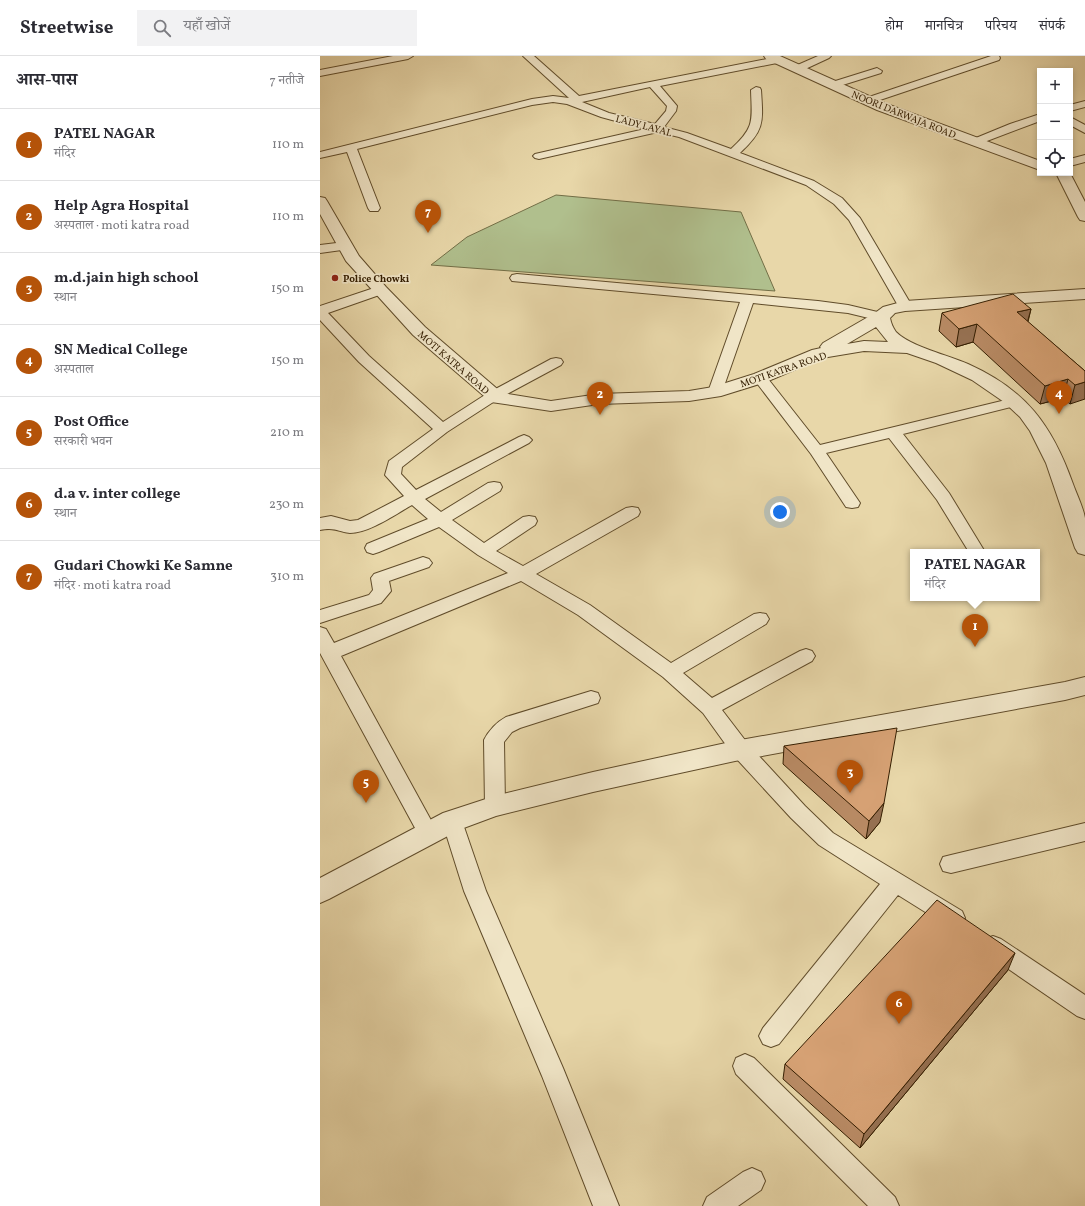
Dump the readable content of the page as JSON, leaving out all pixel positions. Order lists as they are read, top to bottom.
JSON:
{
  "streets": {
    "street": ["NOORI DARWAJA ROAD", "LADY LAYAL", "MOTI KATRA ROAD"]
  },
  "places": ["Police Chowki"],
  "page": {
    "header": "Streetwise",
    "search": "यहाँ खोजें",
    "nav": [
      "होम",
      "मानचित्र",
      "परिचय",
      "संपर्क"
    ],
    "heading": ["आस-पास", "7 नतीजे"],
    "map_buttons": ["+", "−"],
    "list": [
      {
        "mark": "1",
        "name": "PATEL NAGAR",
        "note": "मंदिर",
        "value": "110 m"
      },
      {
        "mark": "2",
        "name": "Help Agra Hospital",
        "note": "अस्पताल · moti katra road",
        "value": "110 m"
      },
      {
        "mark": "3",
        "name": "m.d.jain high school",
        "note": "स्थान",
        "value": "150 m"
      },
      {
        "mark": "4",
        "name": "SN Medical College",
        "note": "अस्पताल",
        "value": "150 m"
      },
      {
        "mark": "5",
        "name": "Post Office",
        "note": "सरकारी भवन",
        "value": "210 m"
      },
      {
        "mark": "6",
        "name": "d.a v. inter college",
        "note": "स्थान",
        "value": "230 m"
      },
      {
        "mark": "7",
        "name": "Gudari Chowki Ke Samne",
        "note": "मंदिर · moti katra road",
        "value": "310 m"
      }
    ],
    "pins": [
      "7",
      "4",
      "2",
      "1",
      "3",
      "5",
      "6"
    ],
    "popup": ["PATEL NAGAR", "मंदिर"]
  }
}
